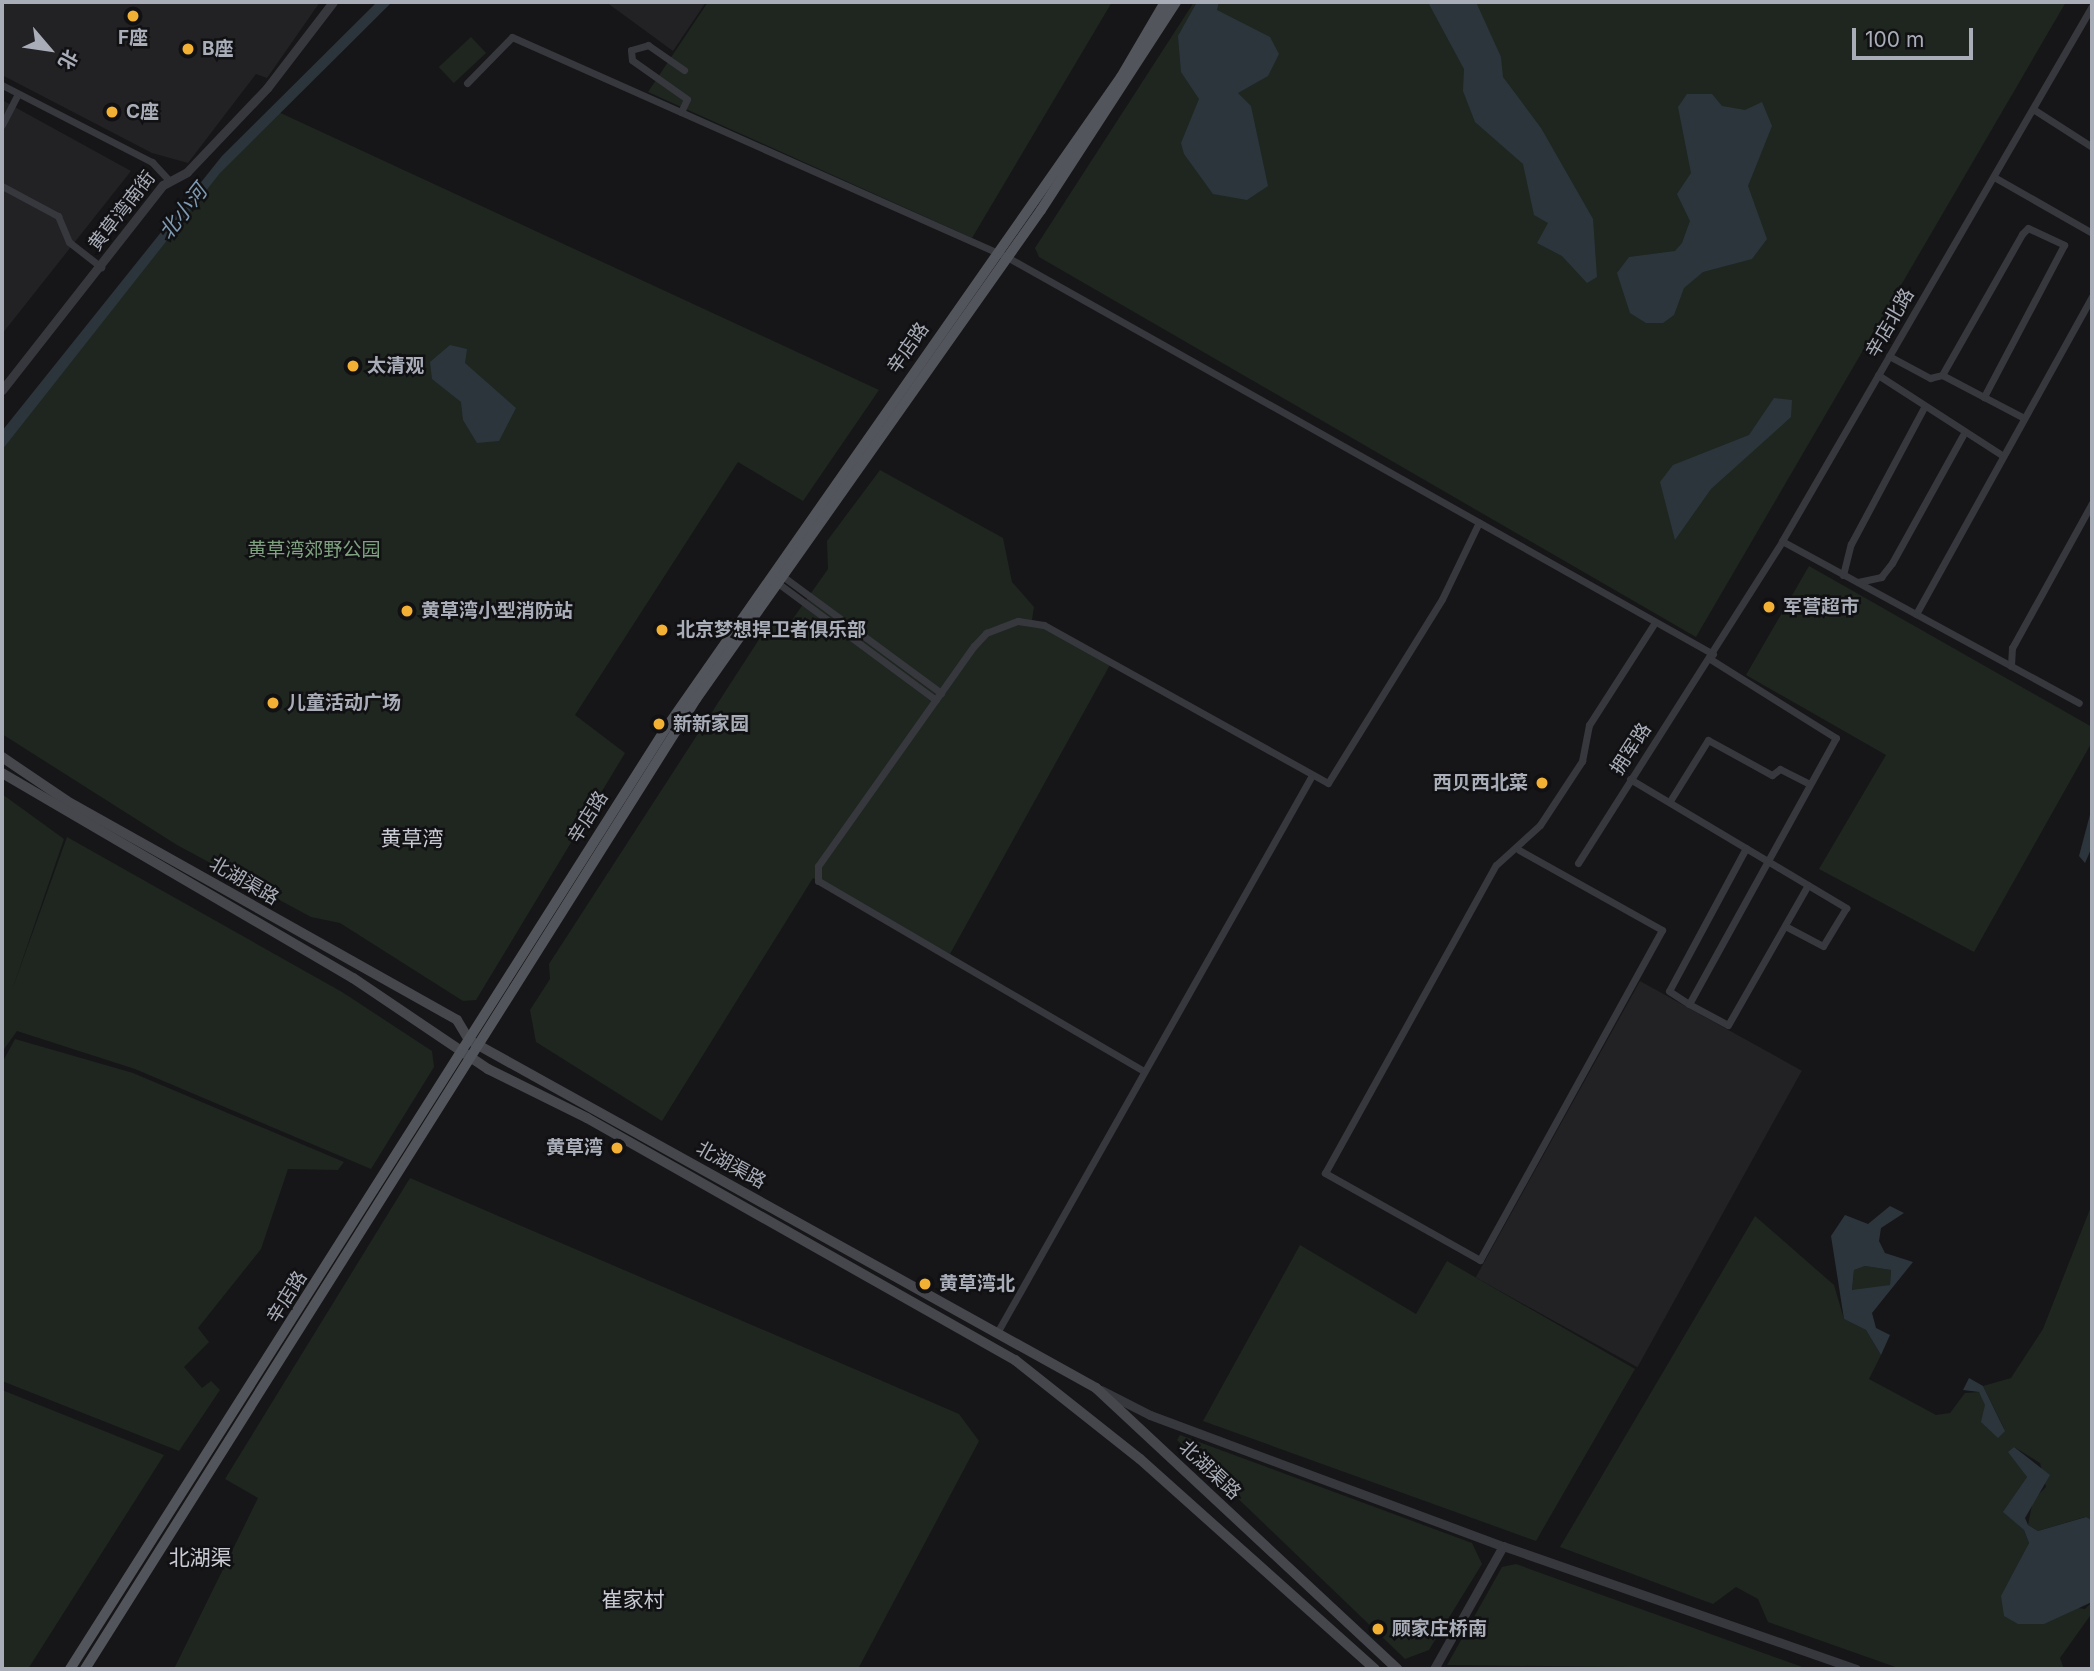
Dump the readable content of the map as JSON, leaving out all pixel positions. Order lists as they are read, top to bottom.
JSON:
{
  "streets": {
    "main road": ["辛店路", "北湖渠路"],
    "street": ["黄草湾南街", "辛店北路", "拥军路"]
  },
  "crossings": [
    ["辛店北路", "拥军路"],
    ["辛店路", "北湖渠路"]
  ],
  "districts": ["黄草湾", "北湖渠", "崔家村"],
  "water": ["北小河"],
  "parks": ["黄草湾郊野公园"],
  "places": [
    "F座",
    "B座",
    "C座",
    "太清观",
    "军营超市",
    "黄草湾小型消防站",
    "北京梦想捍卫者俱乐部",
    "儿童活动广场",
    "新新家园",
    "西贝西北菜",
    "黄草湾",
    "黄草湾北",
    "顾家庄桥南"
  ],
  "scale_bar": "100 m",
  "north": "bottom right"
}
